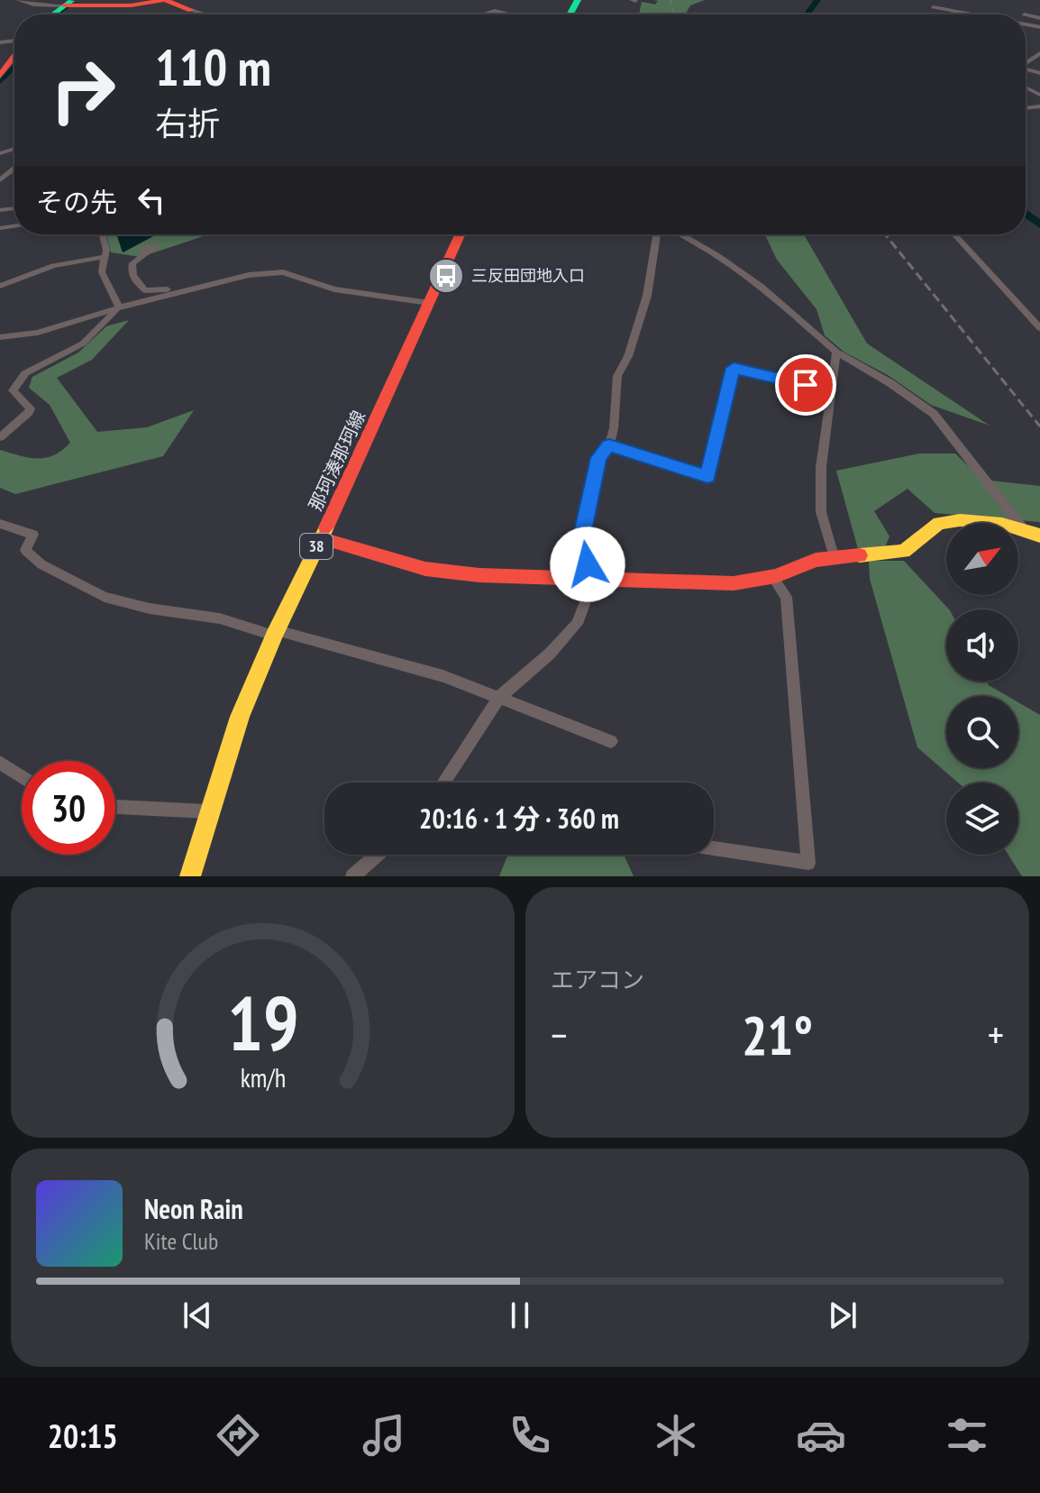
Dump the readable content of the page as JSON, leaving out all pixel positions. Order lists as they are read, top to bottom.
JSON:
{
  "streets": {
    "street": ["那珂湊那珂線", "38"]
  },
  "places": {
    "bus stop": ["三反田団地入口"]
  },
  "north": "top right",
  "page": {
    "turn": ["110 m", "右折"],
    "then": "その先",
    "limit": "30",
    "trip": "20:16 · 1 分 · 360 m",
    "tile": "エアコン",
    "heat": ["−", "21°", "+"],
    "song": ["Neon Rain", "Kite Club"],
    "tabs": "20:15",
    "gauge": ["19", "km/h"]
  }
}
